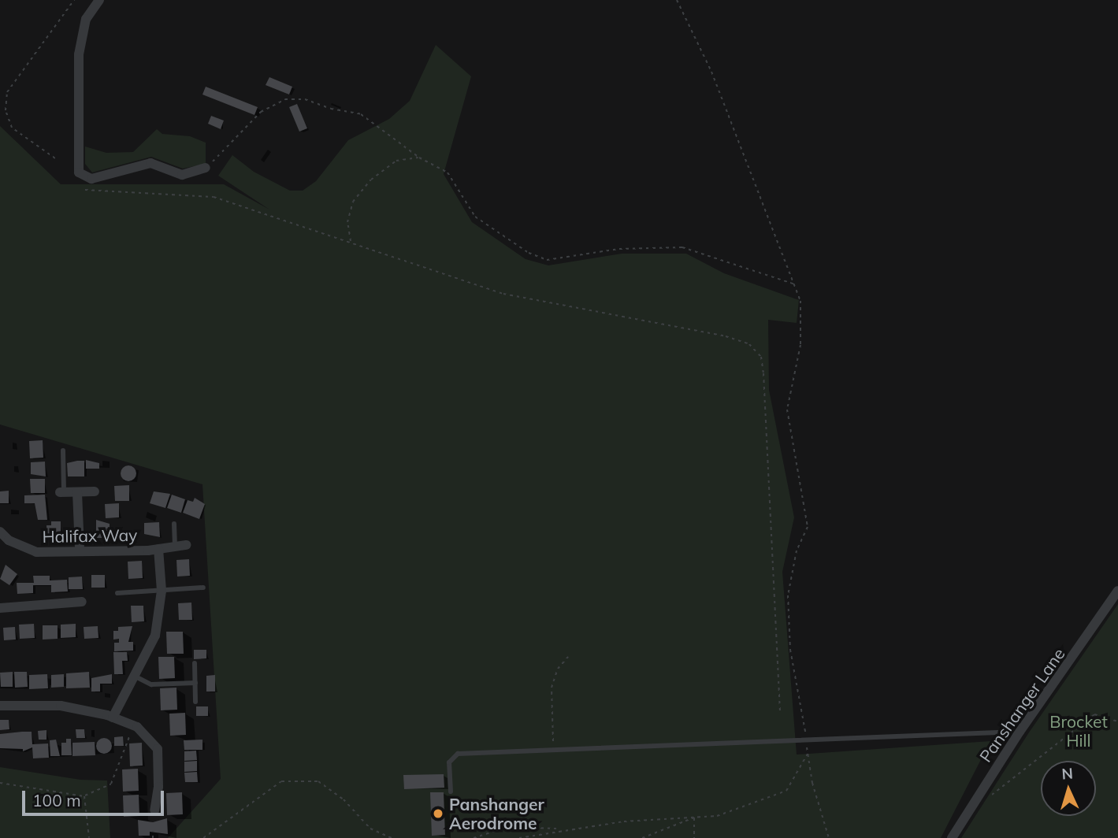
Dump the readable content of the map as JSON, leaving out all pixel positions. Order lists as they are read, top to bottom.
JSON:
{
  "streets": {
    "street": ["Halifax Way", "Panshanger Lane"]
  },
  "parks": ["Brocket Hill"],
  "places": ["Panshanger Aerodrome"],
  "scale_bar": "100 m",
  "north": "top"
}
